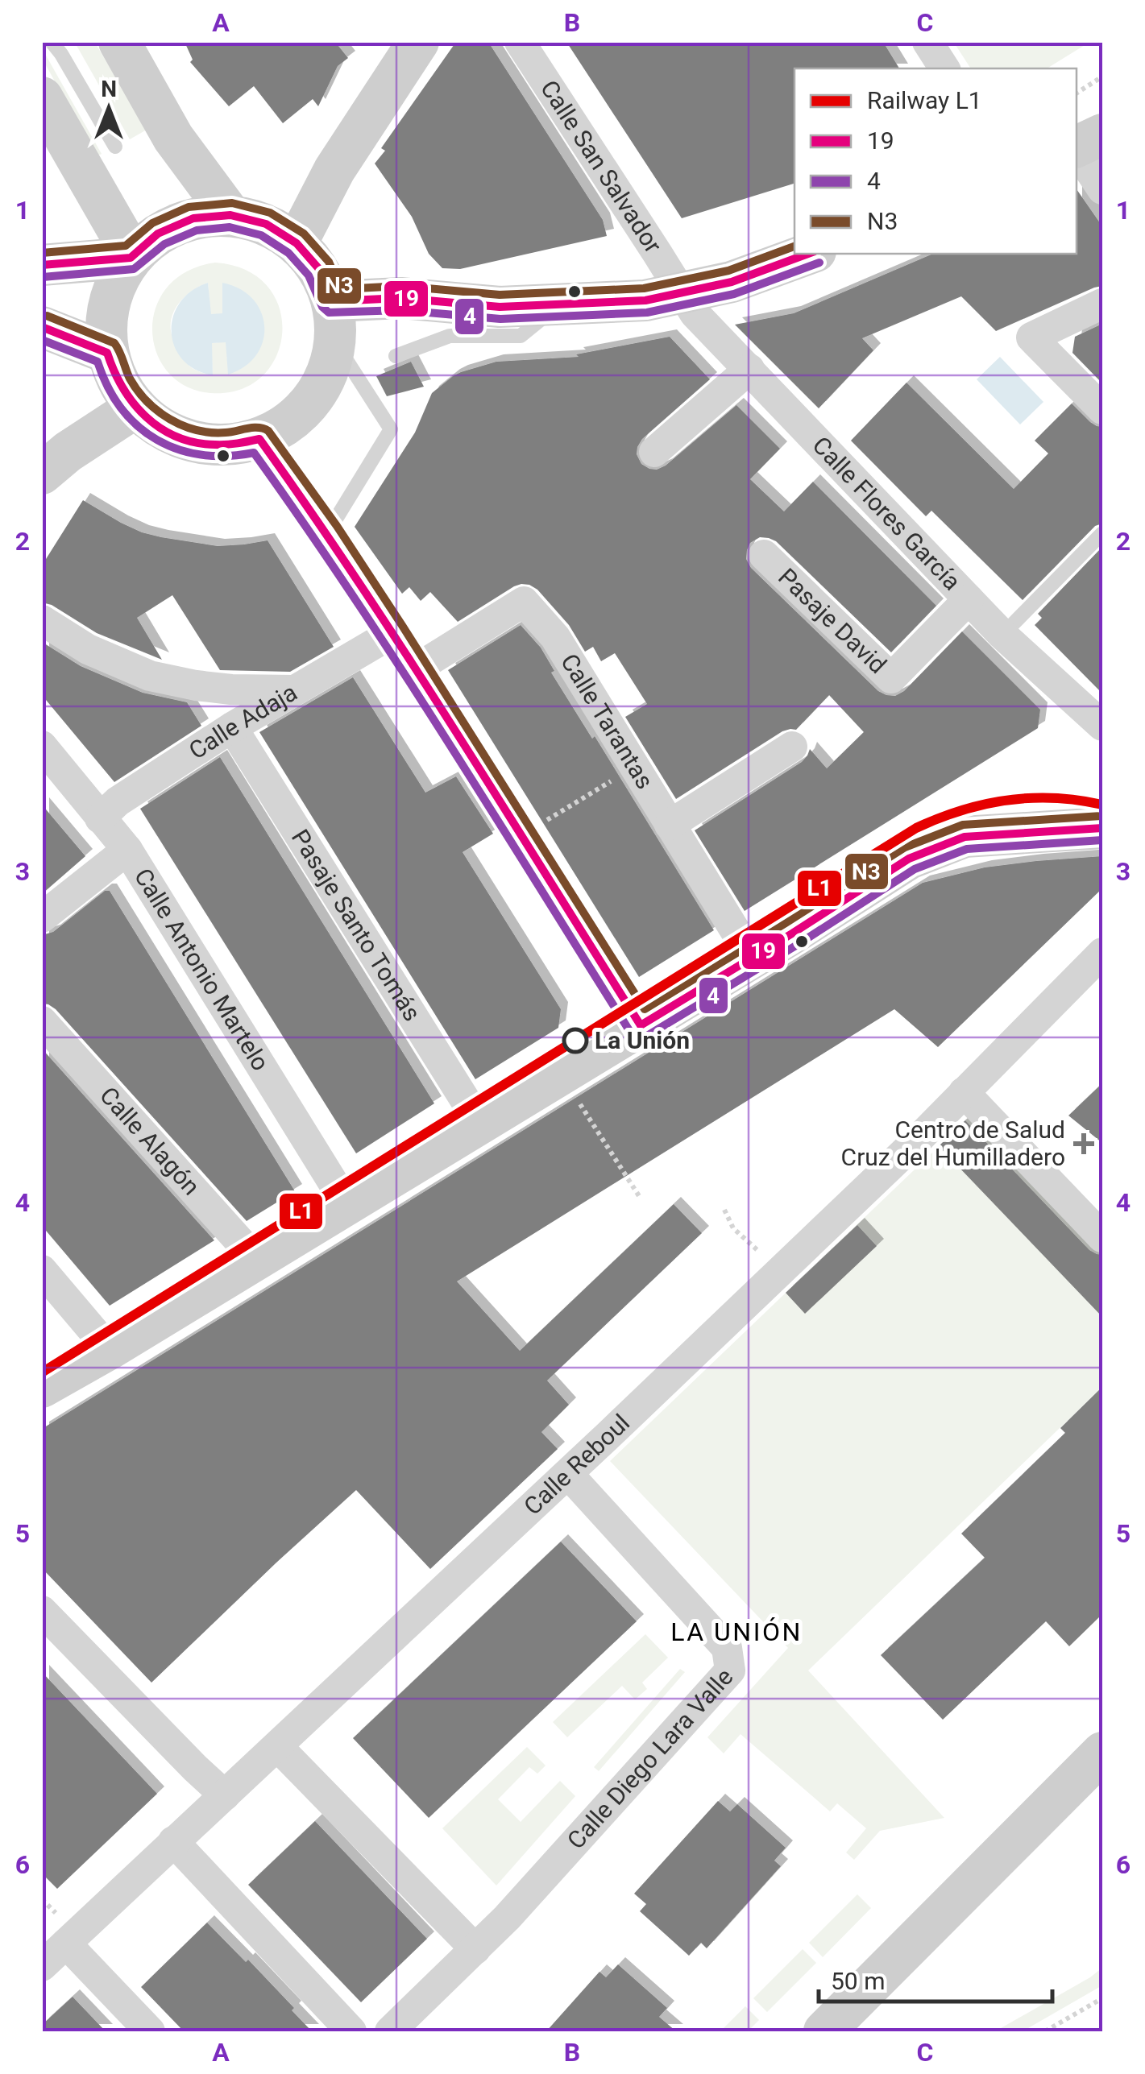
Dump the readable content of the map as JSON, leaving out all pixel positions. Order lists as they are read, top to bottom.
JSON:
{
  "streets": {
    "street": [
      "Calle San Salvador",
      "Calle Flores García",
      "Pasaje David",
      "Calle Adaja",
      "Calle Tarantas",
      "Pasaje Santo Tomás",
      "Calle Antonio Martelo",
      "Calle Alagón",
      "Calle Reboul",
      "Calle Diego Lara Valle"
    ]
  },
  "crossings": [
    ["Calle San Salvador", "Calle Flores García"],
    ["Calle Flores García", "Pasaje David"],
    ["Calle Adaja", "Pasaje Santo Tomás"],
    ["Calle Adaja", "Calle Antonio Martelo"],
    ["Calle Reboul", "Calle Diego Lara Valle"]
  ],
  "districts": ["LA UNIÓN"],
  "places": {
    "other": ["La Unión"],
    "health": ["Centro de Salud Cruz del Humilladero"]
  },
  "lines": [
    "transit line N3",
    "transit line 19",
    "transit line 4",
    "rail line L1"
  ],
  "legend": [
    "Railway L1",
    "19",
    "4",
    "N3"
  ],
  "scale_bar": "50 m",
  "north": "top",
  "grid": {
    "columns": ["A", "B", "C"],
    "rows": [
      "1",
      "2",
      "3",
      "4",
      "5",
      "6"
    ]
  }
}
